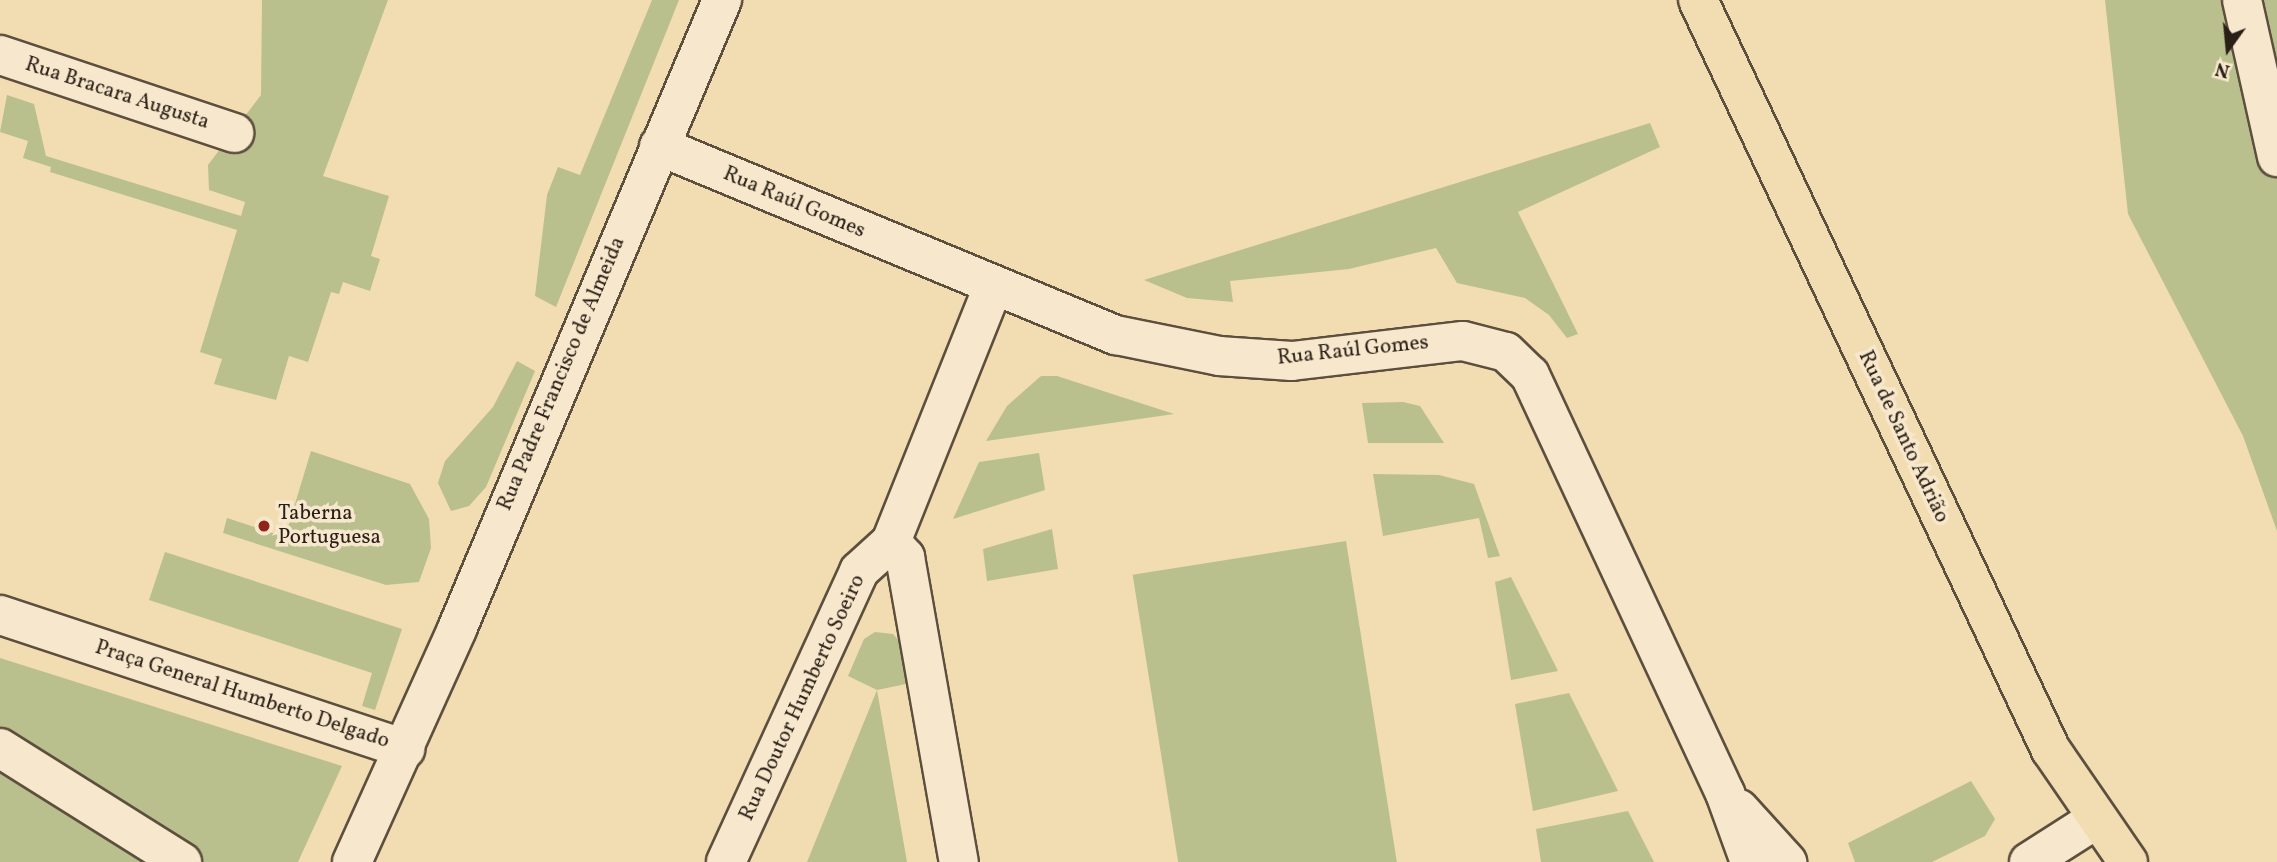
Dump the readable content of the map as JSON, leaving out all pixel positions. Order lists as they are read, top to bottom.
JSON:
{
  "streets": {
    "main road": ["Rua de Santo Adrião"],
    "street": [
      "Rua Bracara Augusta",
      "Rua Raúl Gomes",
      "Rua Padre Francisco de Almeida",
      "Praça General Humberto Delgado",
      "Rua Doutor Humberto Soeiro"
    ]
  },
  "crossings": [
    ["Rua Raúl Gomes", "Rua Padre Francisco de Almeida"],
    ["Rua Raúl Gomes", "Rua Doutor Humberto Soeiro"],
    ["Rua Padre Francisco de Almeida", "Praça General Humberto Delgado"]
  ],
  "places": ["Taberna Portuguesa"],
  "north": "bottom"
}
